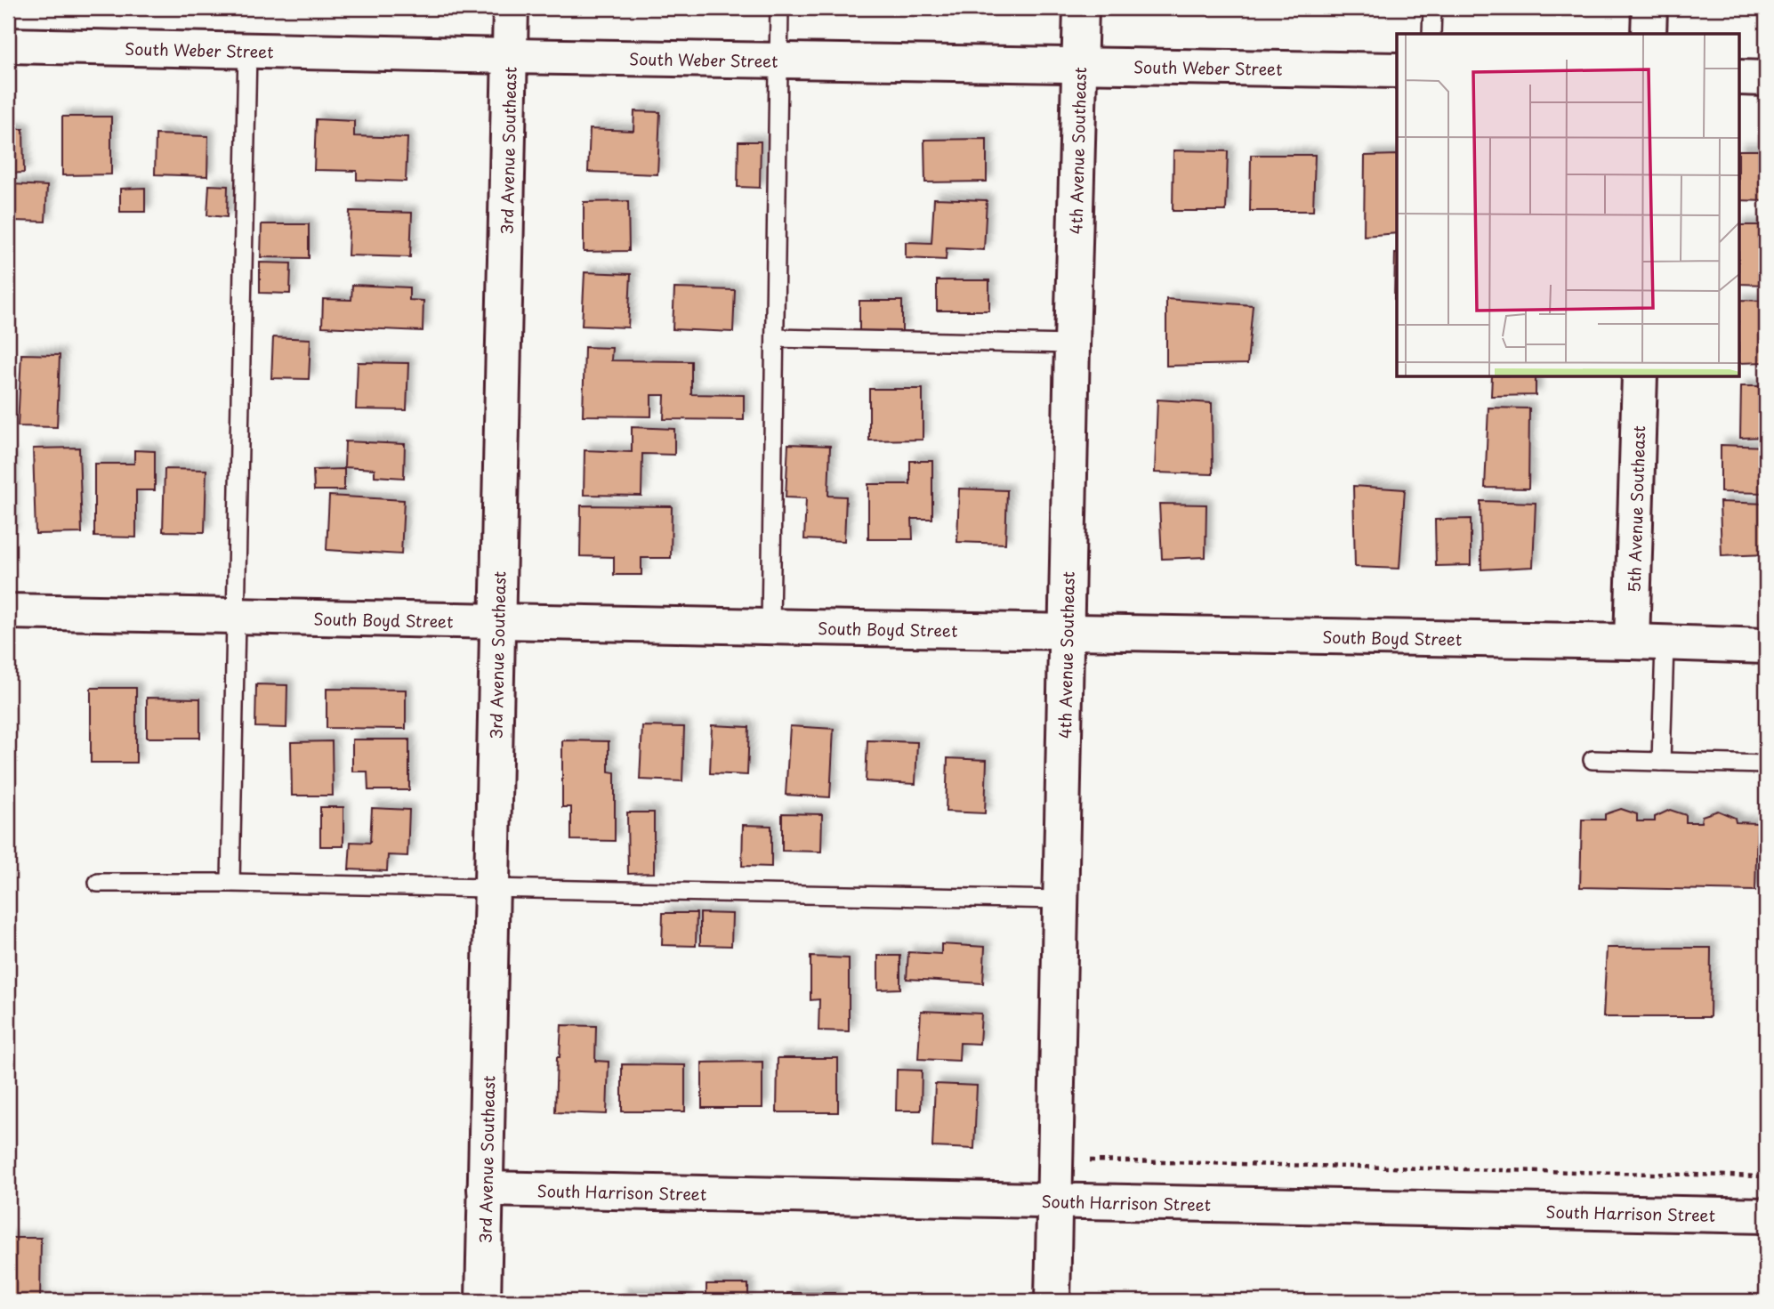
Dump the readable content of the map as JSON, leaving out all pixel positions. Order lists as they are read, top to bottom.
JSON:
{
  "streets": {
    "street": [
      "South Weber Street",
      "3rd Avenue Southeast",
      "4th Avenue Southeast",
      "5th Avenue Southeast",
      "South Boyd Street",
      "South Harrison Street"
    ]
  },
  "crossings": [
    ["South Weber Street", "3rd Avenue Southeast"],
    ["South Weber Street", "4th Avenue Southeast"],
    ["3rd Avenue Southeast", "South Boyd Street"],
    ["3rd Avenue Southeast", "South Harrison Street"],
    ["4th Avenue Southeast", "South Boyd Street"],
    ["4th Avenue Southeast", "South Harrison Street"],
    ["5th Avenue Southeast", "South Boyd Street"]
  ]
}
